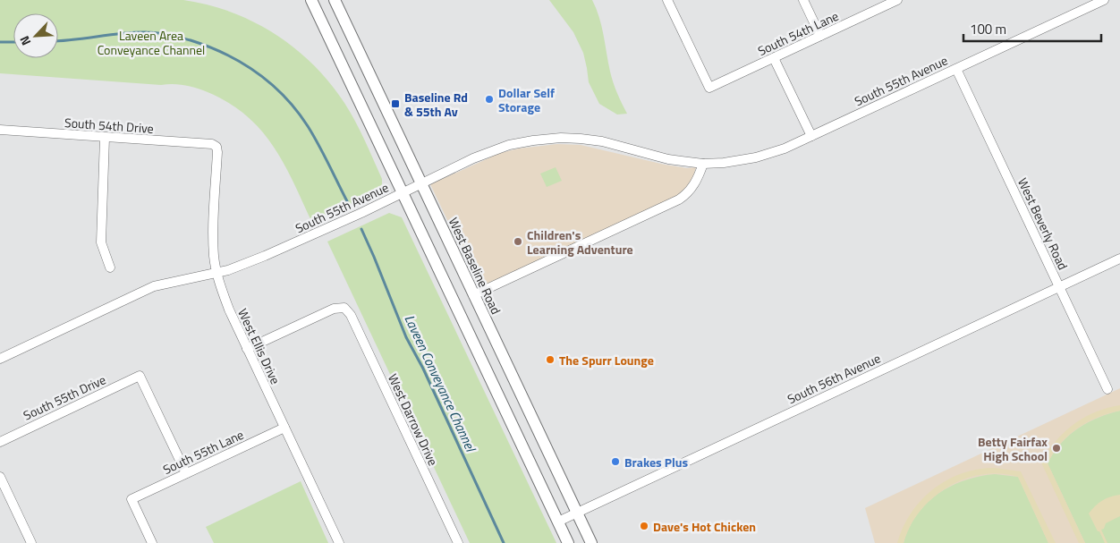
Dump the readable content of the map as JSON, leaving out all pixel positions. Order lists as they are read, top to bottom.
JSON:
{
  "streets": {
    "main road": ["West Baseline Road"],
    "street": [
      "South 54th Lane",
      "South 55th Avenue",
      "South 54th Drive",
      "West Beverly Road",
      "West Ellis Drive",
      "South 56th Avenue",
      "South 55th Drive",
      "West Darrow Drive",
      "South 55th Lane"
    ]
  },
  "crossings": [
    ["South 55th Avenue", "West Beverly Road"],
    ["South 55th Avenue", "West Baseline Road"],
    ["South 55th Avenue", "West Ellis Drive"],
    ["South 54th Drive", "West Ellis Drive"],
    ["West Beverly Road", "South 56th Avenue"],
    ["West Baseline Road", "South 56th Avenue"],
    ["West Ellis Drive", "West Darrow Drive"],
    ["West Ellis Drive", "South 55th Lane"],
    ["South 55th Drive", "South 55th Lane"]
  ],
  "water": ["Laveen Conveyance Channel"],
  "parks": ["Laveen Area Conveyance Channel"],
  "places": {
    "other": [
      "Dollar Self Storage",
      "Children's Learning Adventure",
      "The Spurr Lounge",
      "Betty Fairfax High School",
      "Brakes Plus",
      "Dave's Hot Chicken"
    ],
    "transit": ["Baseline Rd & 55th Av"]
  },
  "scale_bar": "100 m",
  "north": "bottom left"
}
